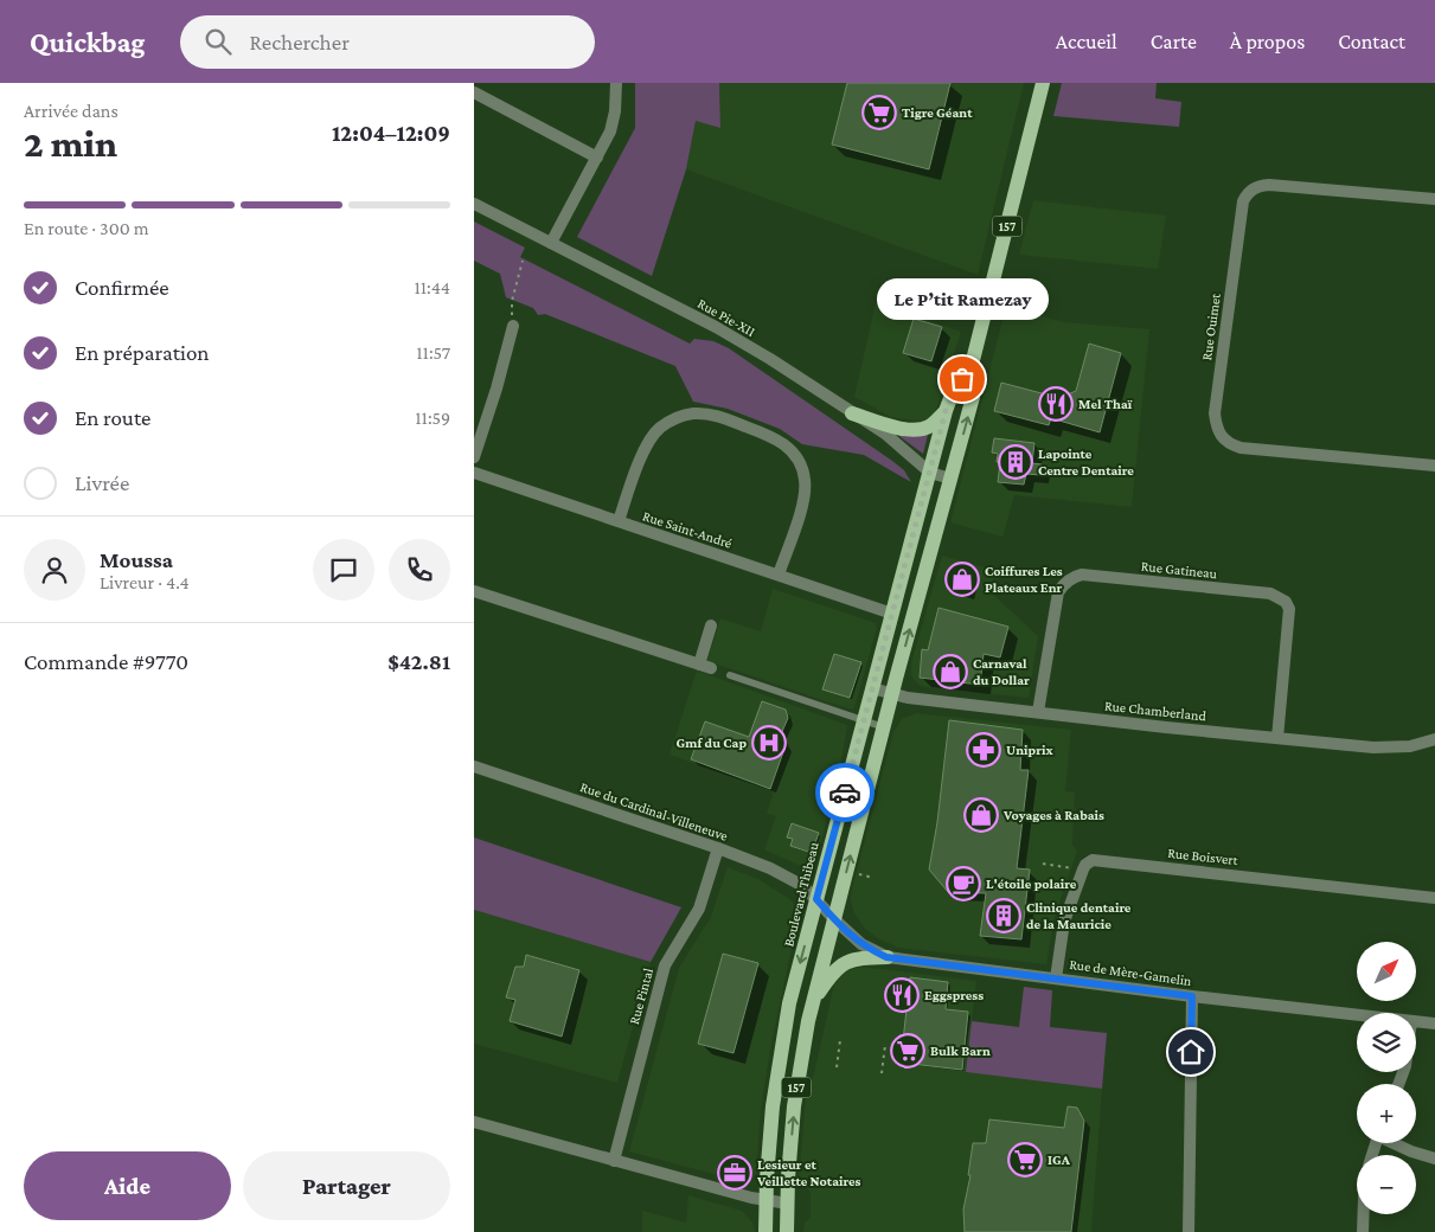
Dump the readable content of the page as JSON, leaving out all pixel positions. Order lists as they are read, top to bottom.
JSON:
{
  "streets": {
    "main road": ["157", "Boulevard Thibeau"],
    "street": [
      "Rue Pie-XII",
      "Rue Ouimet",
      "Rue Saint-André",
      "Rue Gatineau",
      "Rue Chamberland",
      "Rue du Cardinal-Villeneuve",
      "Rue Boisvert",
      "Rue de Mère-Gamelin",
      "Rue Pintal"
    ]
  },
  "crossings": [
    ["Rue Pie-XII", "Boulevard Thibeau"],
    ["Rue Saint-André", "Boulevard Thibeau"],
    ["Rue Gatineau", "Rue Chamberland"],
    ["Rue Chamberland", "Boulevard Thibeau"],
    ["Rue du Cardinal-Villeneuve", "Boulevard Thibeau"],
    ["Rue du Cardinal-Villeneuve", "Rue de Mère-Gamelin"],
    ["Rue du Cardinal-Villeneuve", "Rue Pintal"],
    ["Boulevard Thibeau", "Rue de Mère-Gamelin"]
  ],
  "places": {
    "supermarket": ["Tigre Géant", "Bulk Barn", "IGA"],
    "other": ["Le P’tit Ramezay"],
    "restaurant": ["Mel Thaï", "Eggspress"],
    "building": ["Lapointe Centre Dentaire", "Clinique dentaire de la Mauricie"],
    "shop": ["Coiffures Les Plateaux Enr", "Carnaval du Dollar", "Voyages à Rabais"],
    "hospital": ["Gmf du Cap"],
    "pharmacy": ["Uniprix"],
    "cafe": ["L'étoile polaire"],
    "office": ["Lesieur et Veillette Notaires"]
  },
  "north": "top right",
  "page": {
    "header": "Quickbag",
    "search": "Rechercher",
    "nav": [
      "Accueil",
      "Carte",
      "À propos",
      "Contact"
    ],
    "heading": ["2 min", "Arrivée dans", "12:04–12:09"],
    "panel": [
      "Moussa",
      "Livreur · 4.4",
      "Commande #9770",
      "$42.81"
    ],
    "bar": "En route · 300 m",
    "list": [
      ["Confirmée", "11:44"],
      ["En préparation", "11:57"],
      ["En route", "11:59"],
      "Livrée"
    ],
    "bubble": "Le P’tit Ramezay",
    "map_buttons": ["+", "−"],
    "buttons": ["Aide", "Partager"]
  }
}
